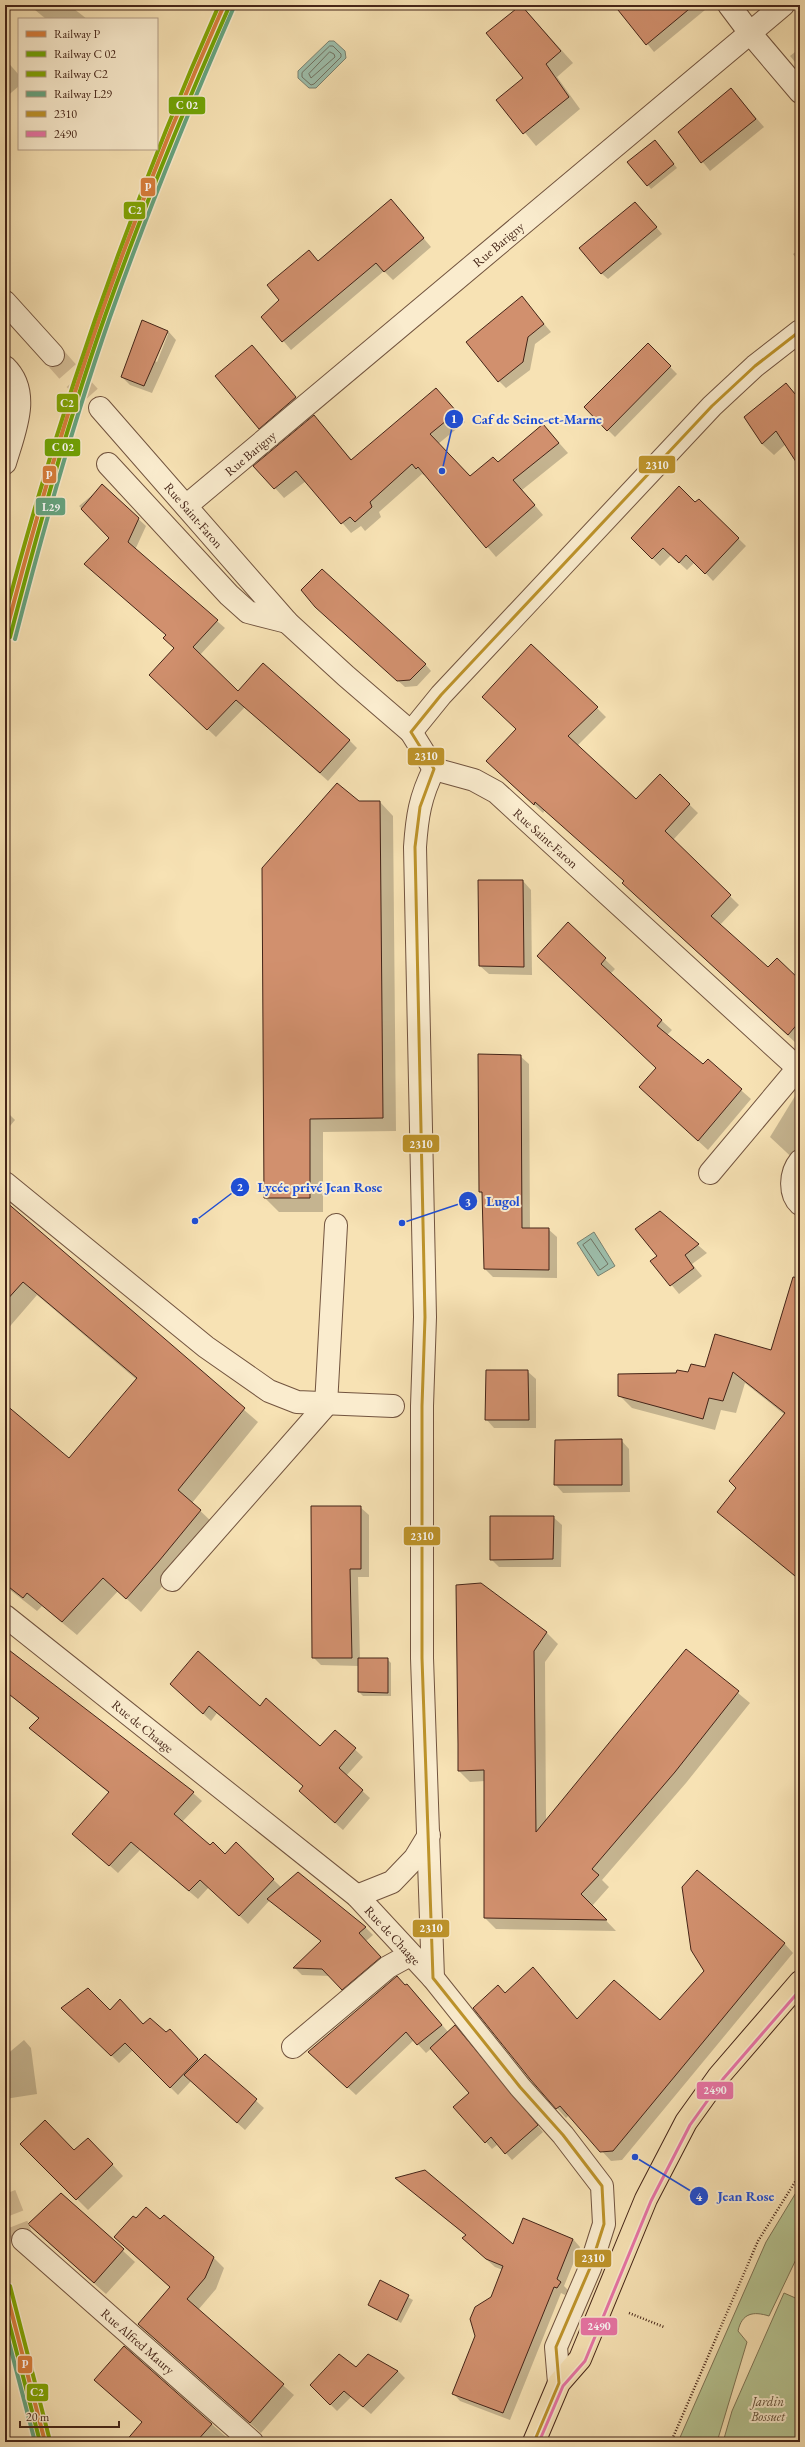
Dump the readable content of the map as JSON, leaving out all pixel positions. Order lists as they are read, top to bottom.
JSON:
{
  "streets": {
    "street": [
      "Rue Barigny",
      "Rue Saint-Faron",
      "Rue de Chaage",
      "Rue Alfred Maury"
    ]
  },
  "crossings": [
    ["Rue Barigny", "Rue Saint-Faron"]
  ],
  "parks": ["Jardin Bossuet"],
  "places": [
    "Caf de Seine-et-Marne",
    "Lycée privé Jean Rose",
    "Lugol",
    "Jean Rose"
  ],
  "lines": [
    "rail line P",
    "rail line C2",
    "rail line L29",
    "transit line 2310",
    "transit line 2490"
  ],
  "legend": [
    "Railway P",
    "Railway C 02",
    "Railway C2",
    "Railway L29",
    "2310",
    "2490"
  ],
  "scale_bar": "20 m"
}
